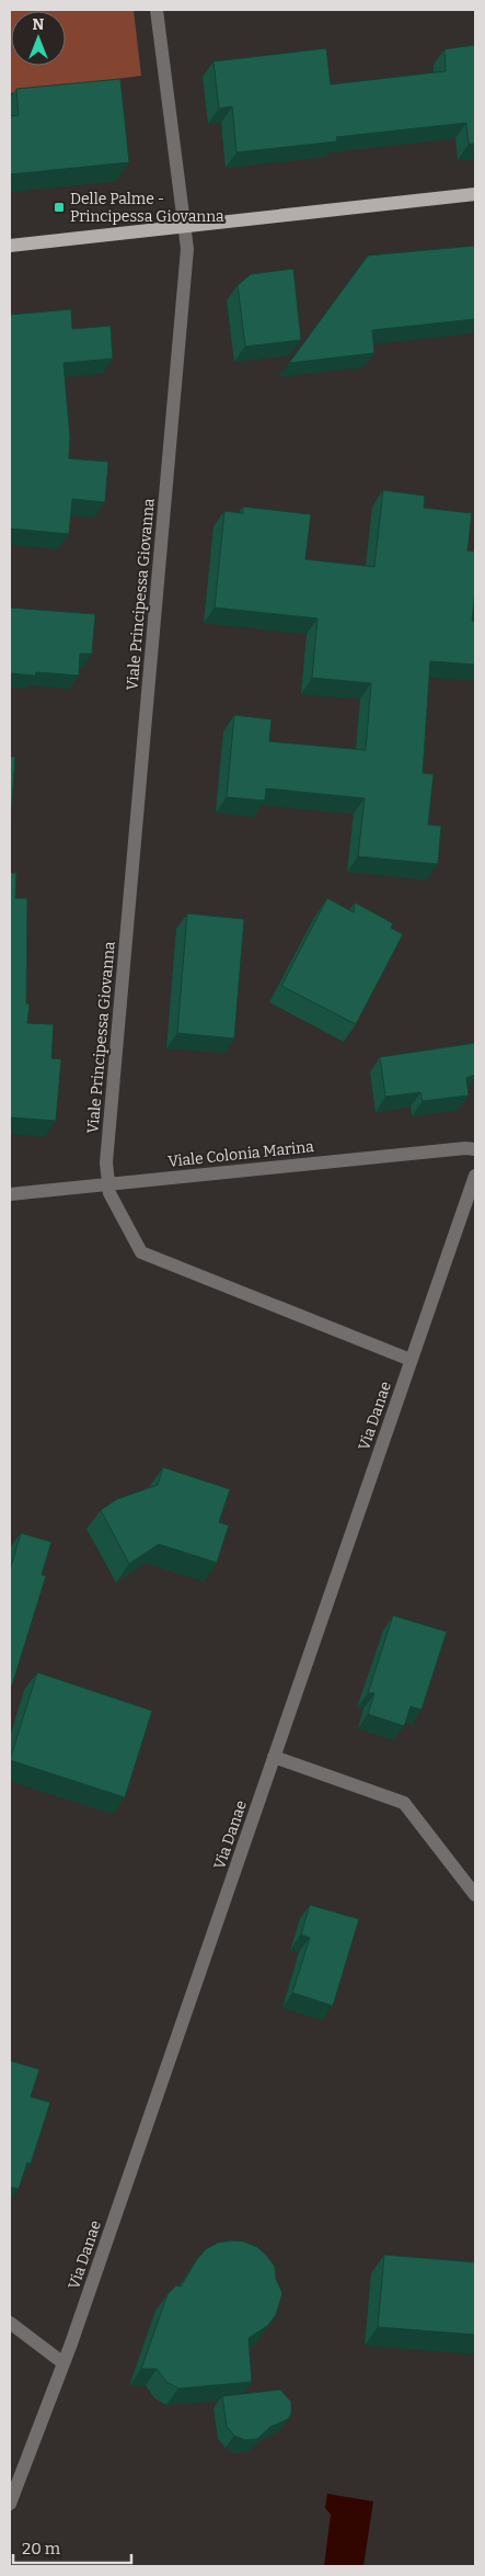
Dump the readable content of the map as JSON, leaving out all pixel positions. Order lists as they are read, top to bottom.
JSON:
{
  "streets": {
    "street": ["Viale Principessa Giovanna", "Viale Colonia Marina", "Via Danae"]
  },
  "crossings": [
    ["Viale Principessa Giovanna", "Viale Colonia Marina"],
    ["Viale Principessa Giovanna", "Via Danae"]
  ],
  "places": {
    "transit": ["Delle Palme - Principessa Giovanna"]
  },
  "scale_bar": "20 m",
  "north": "top"
}
